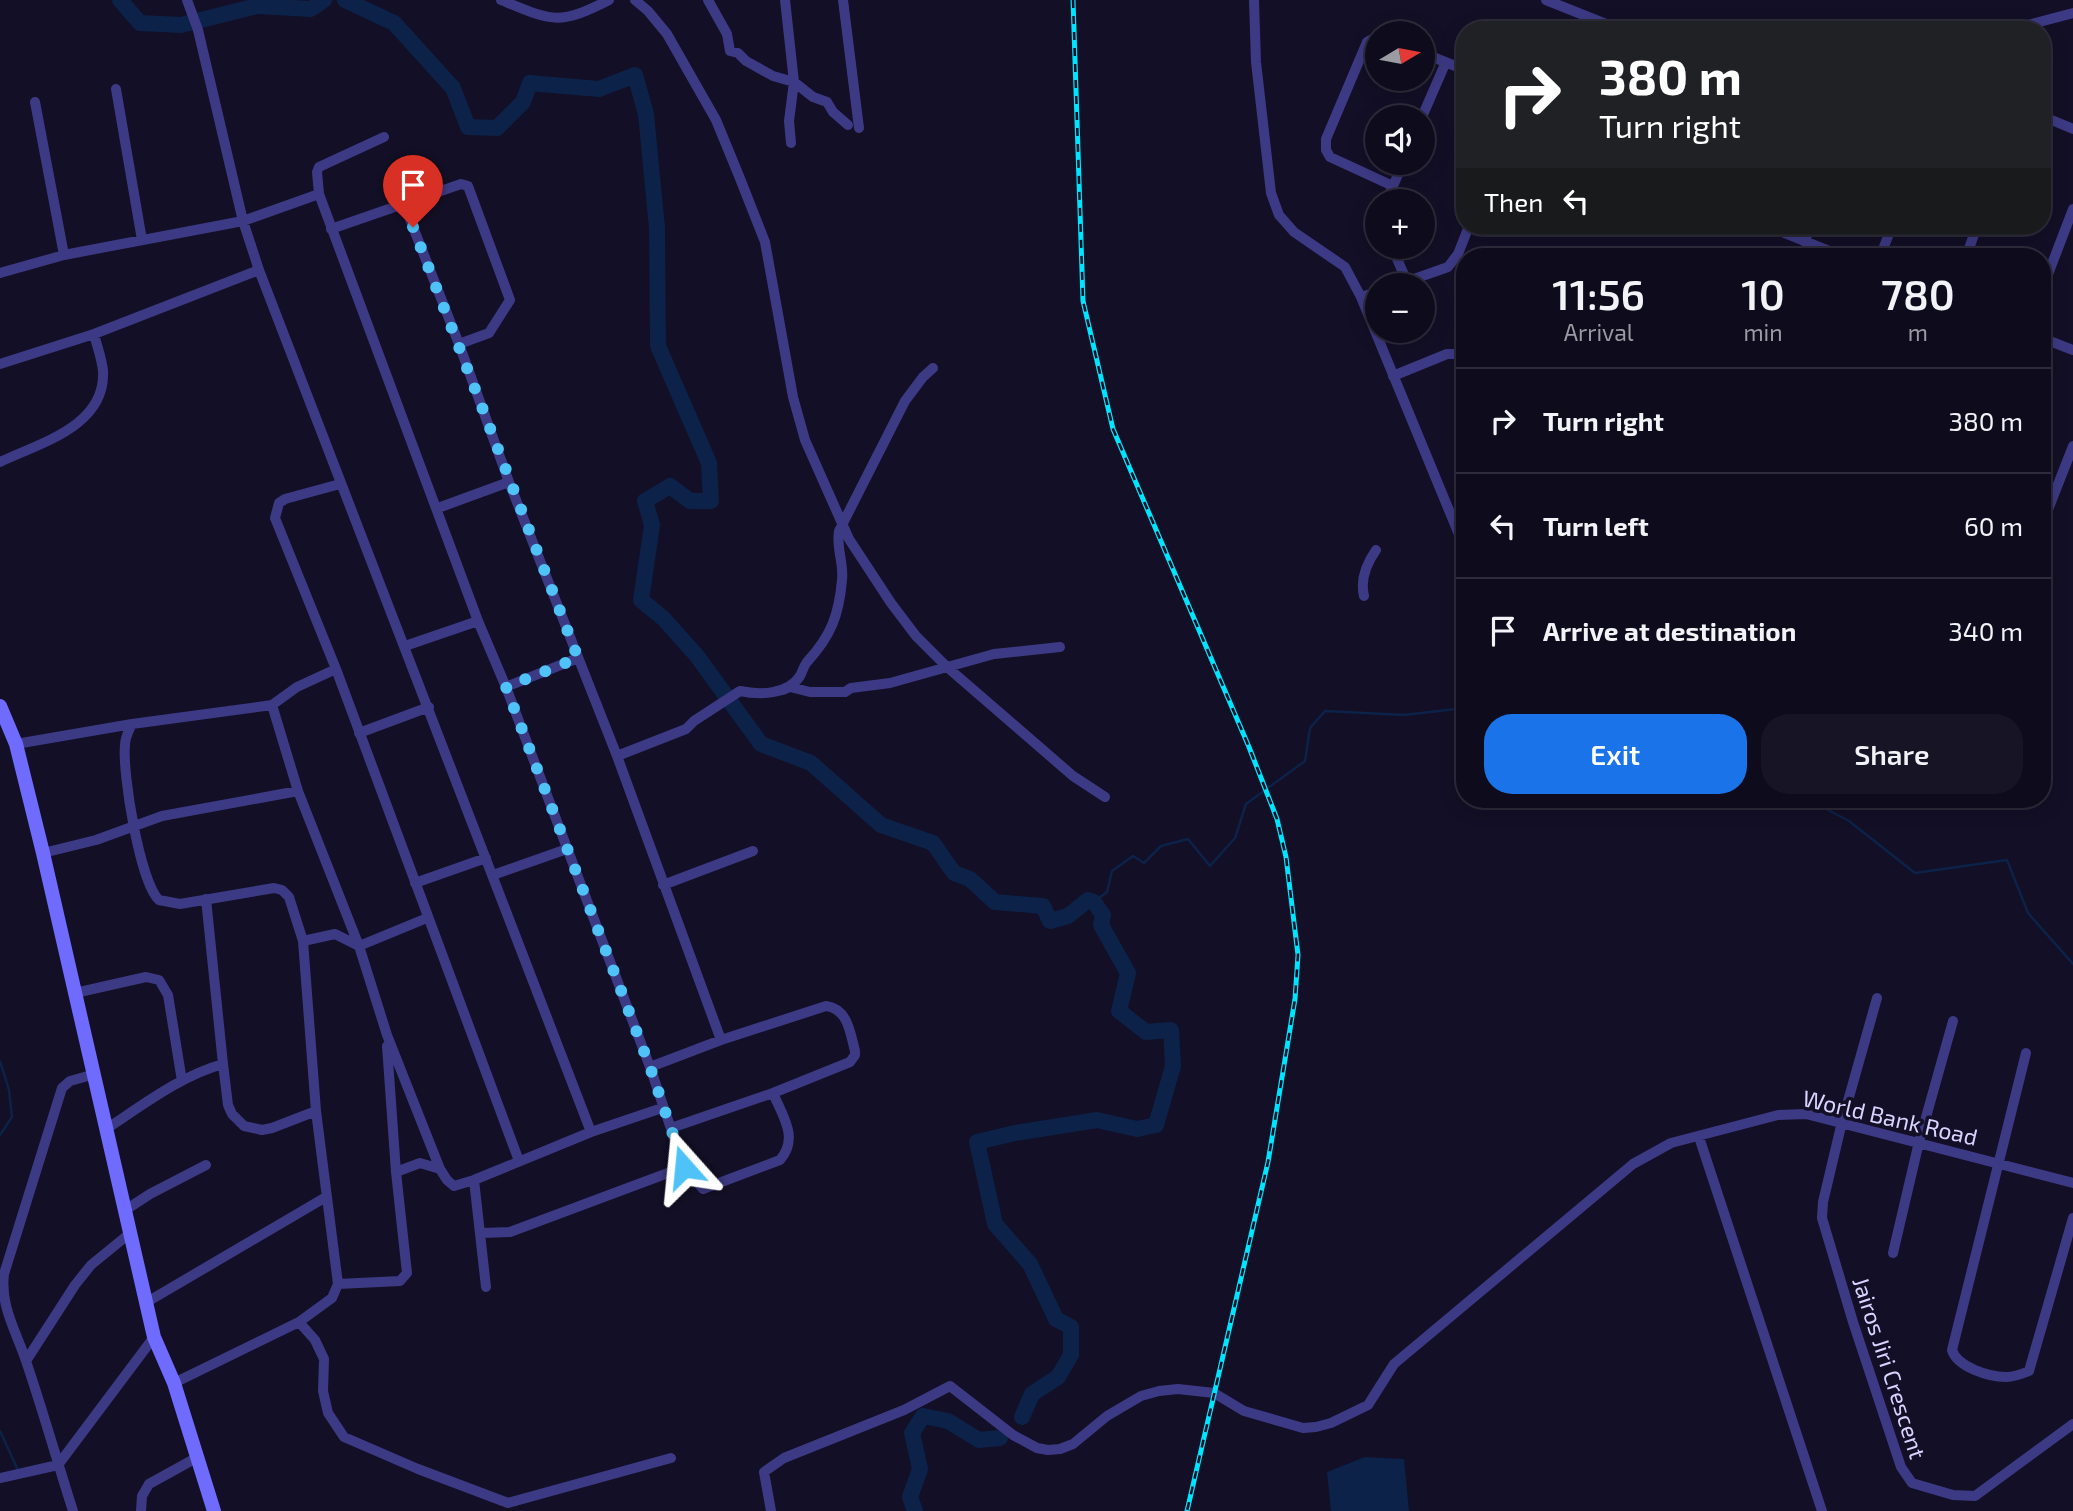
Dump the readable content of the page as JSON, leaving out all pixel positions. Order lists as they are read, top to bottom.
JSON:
{
  "streets": {
    "street": ["World Bank Road", "Jairos Jiri Crescent"]
  },
  "crossings": [
    ["World Bank Road", "Jairos Jiri Crescent"]
  ],
  "north": "right",
  "page": {
    "map_buttons": ["+", "−"],
    "turn": ["380 m", "Turn right"],
    "then": "Then",
    "eta": [
      "11:56",
      "Arrival",
      "10",
      "min",
      "780",
      "m"
    ],
    "list": [
      {
        "name": "Turn right",
        "value": "380 m"
      },
      {
        "name": "Turn left",
        "value": "60 m"
      },
      {
        "name": "Arrive at destination",
        "value": "340 m"
      }
    ],
    "buttons": ["Exit", "Share"]
  }
}
